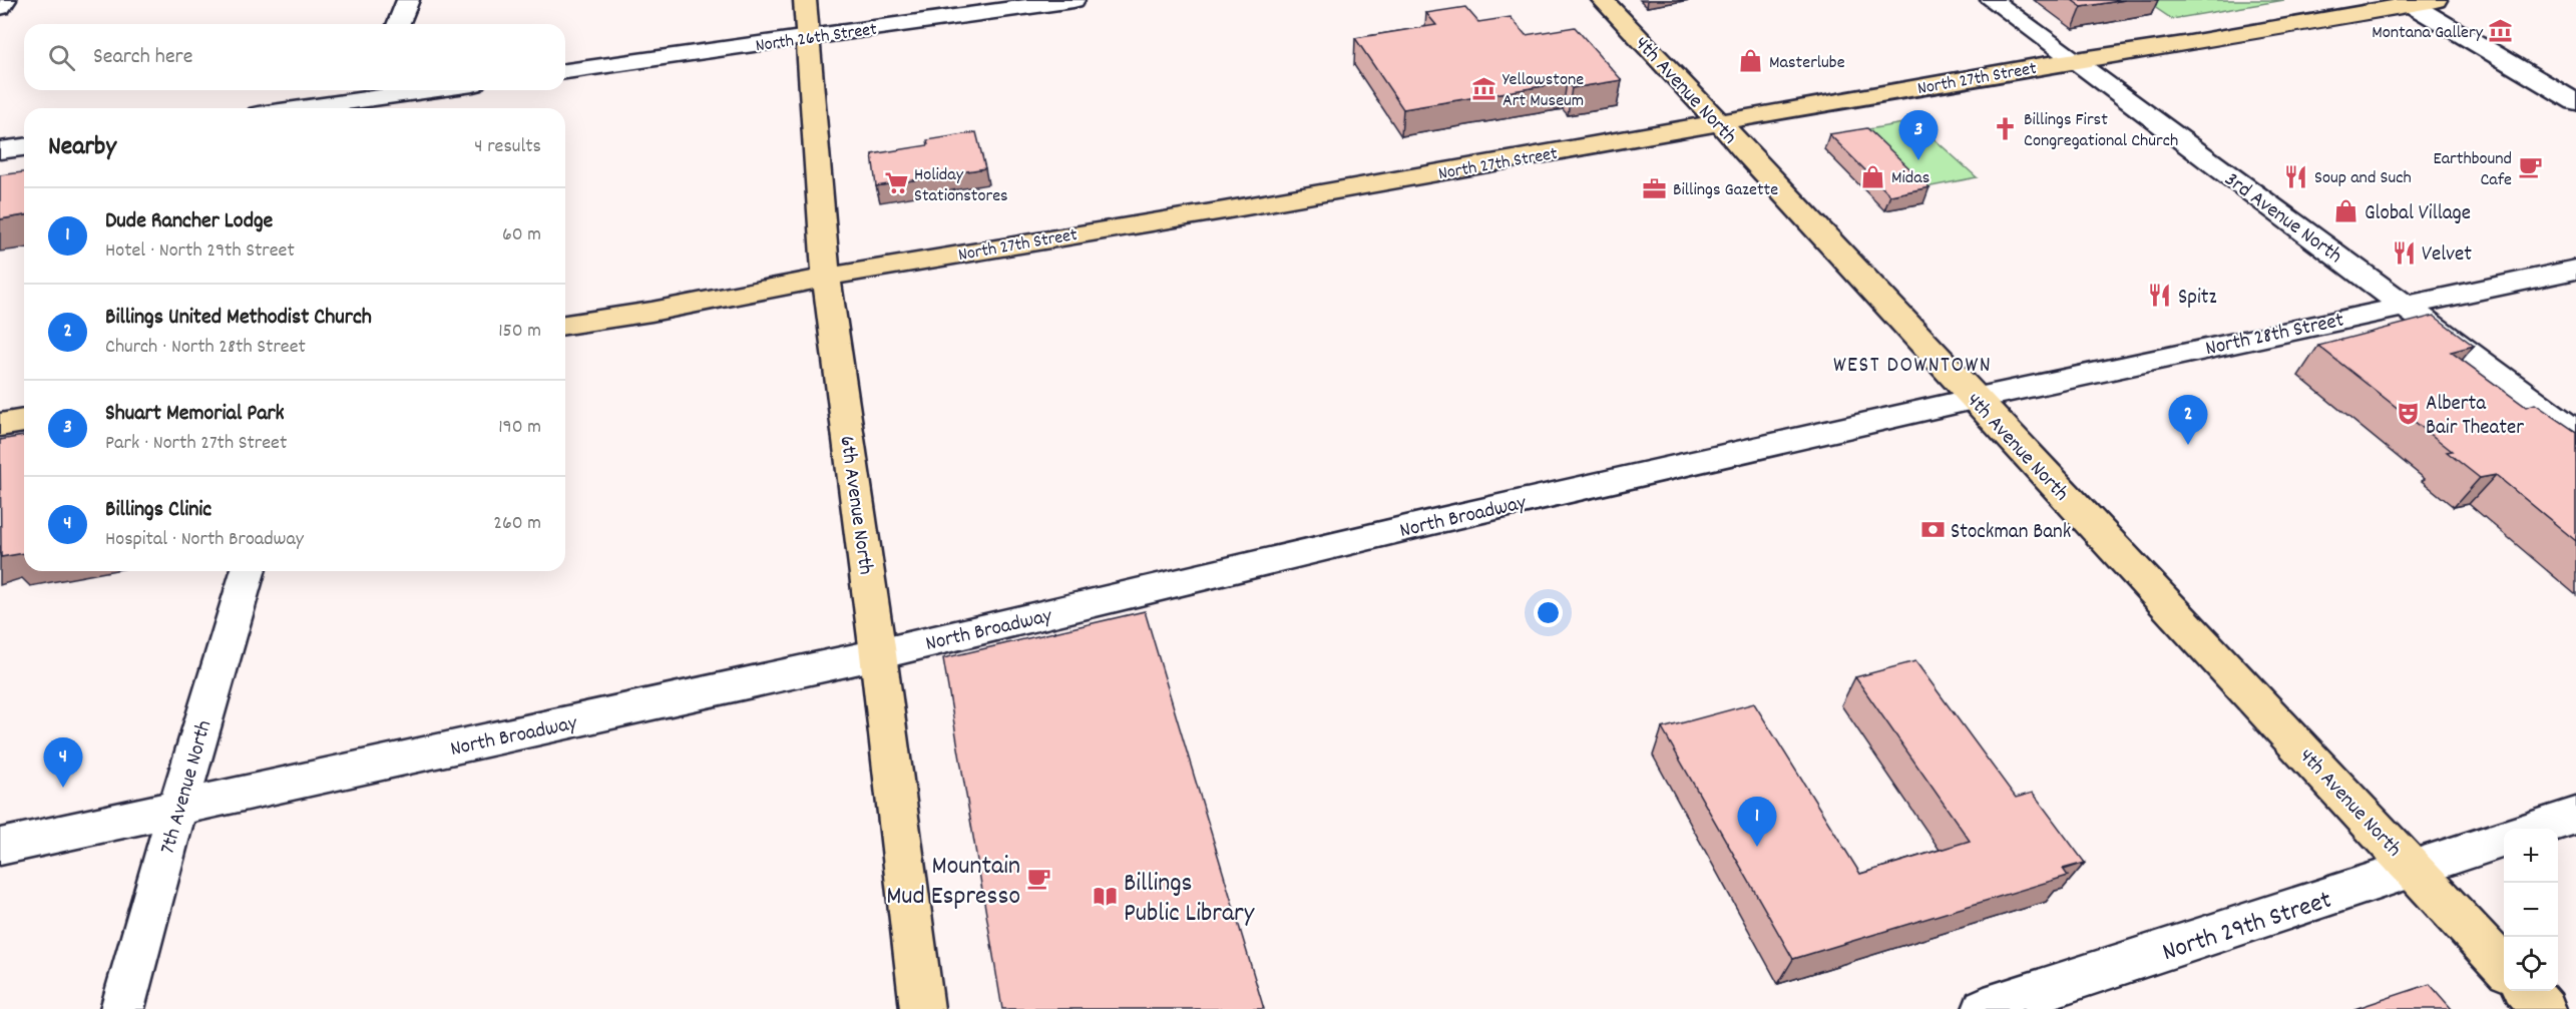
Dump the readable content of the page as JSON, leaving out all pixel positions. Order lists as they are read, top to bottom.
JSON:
{
  "streets": {
    "main road": ["North 27th Street", "4th Avenue North", "6th Avenue North"],
    "street": [
      "North 26th Street",
      "3rd Avenue North",
      "North 28th Street",
      "North Broadway",
      "7th Avenue North",
      "North 29th Street"
    ]
  },
  "crossings": [
    ["North 26th Street", "6th Avenue North"],
    ["North 27th Street", "4th Avenue North"],
    ["North 27th Street", "3rd Avenue North"],
    ["North 27th Street", "6th Avenue North"],
    ["4th Avenue North", "North 28th Street"],
    ["4th Avenue North", "North Broadway"],
    ["4th Avenue North", "North 29th Street"],
    ["3rd Avenue North", "North 28th Street"],
    ["North 28th Street", "North Broadway"],
    ["6th Avenue North", "North Broadway"],
    ["North Broadway", "7th Avenue North"]
  ],
  "districts": ["WEST DOWNTOWN"],
  "places": {
    "museum": ["Montana Gallery", "Yellowstone Art Museum"],
    "shop": ["Masterlube", "Midas", "Global Village"],
    "church": ["Billings First Congregational Church"],
    "cafe": ["Earthbound Cafe", "Mountain Mud Espresso"],
    "restaurant": ["Soup and Such", "Velvet", "Spitz"],
    "supermarket": ["Holiday Stationstores"],
    "office": ["Billings Gazette"],
    "theatre": ["Alberta Bair Theater"],
    "bank": ["Stockman Bank"],
    "library": ["Billings Public Library"]
  },
  "page": {
    "search": "Search here",
    "heading": ["Nearby", "4 results"],
    "pins": [
      "3",
      "2",
      "4",
      "1"
    ],
    "list": [
      {
        "mark": "1",
        "name": "Dude Rancher Lodge",
        "note": "Hotel · North 29th Street",
        "value": "60 m"
      },
      {
        "mark": "2",
        "name": "Billings United Methodist Church",
        "note": "Church · North 28th Street",
        "value": "150 m"
      },
      {
        "mark": "3",
        "name": "Shuart Memorial Park",
        "note": "Park · North 27th Street",
        "value": "190 m"
      },
      {
        "mark": "4",
        "name": "Billings Clinic",
        "note": "Hospital · North Broadway",
        "value": "260 m"
      }
    ],
    "map_buttons": ["+", "−"]
  }
}
